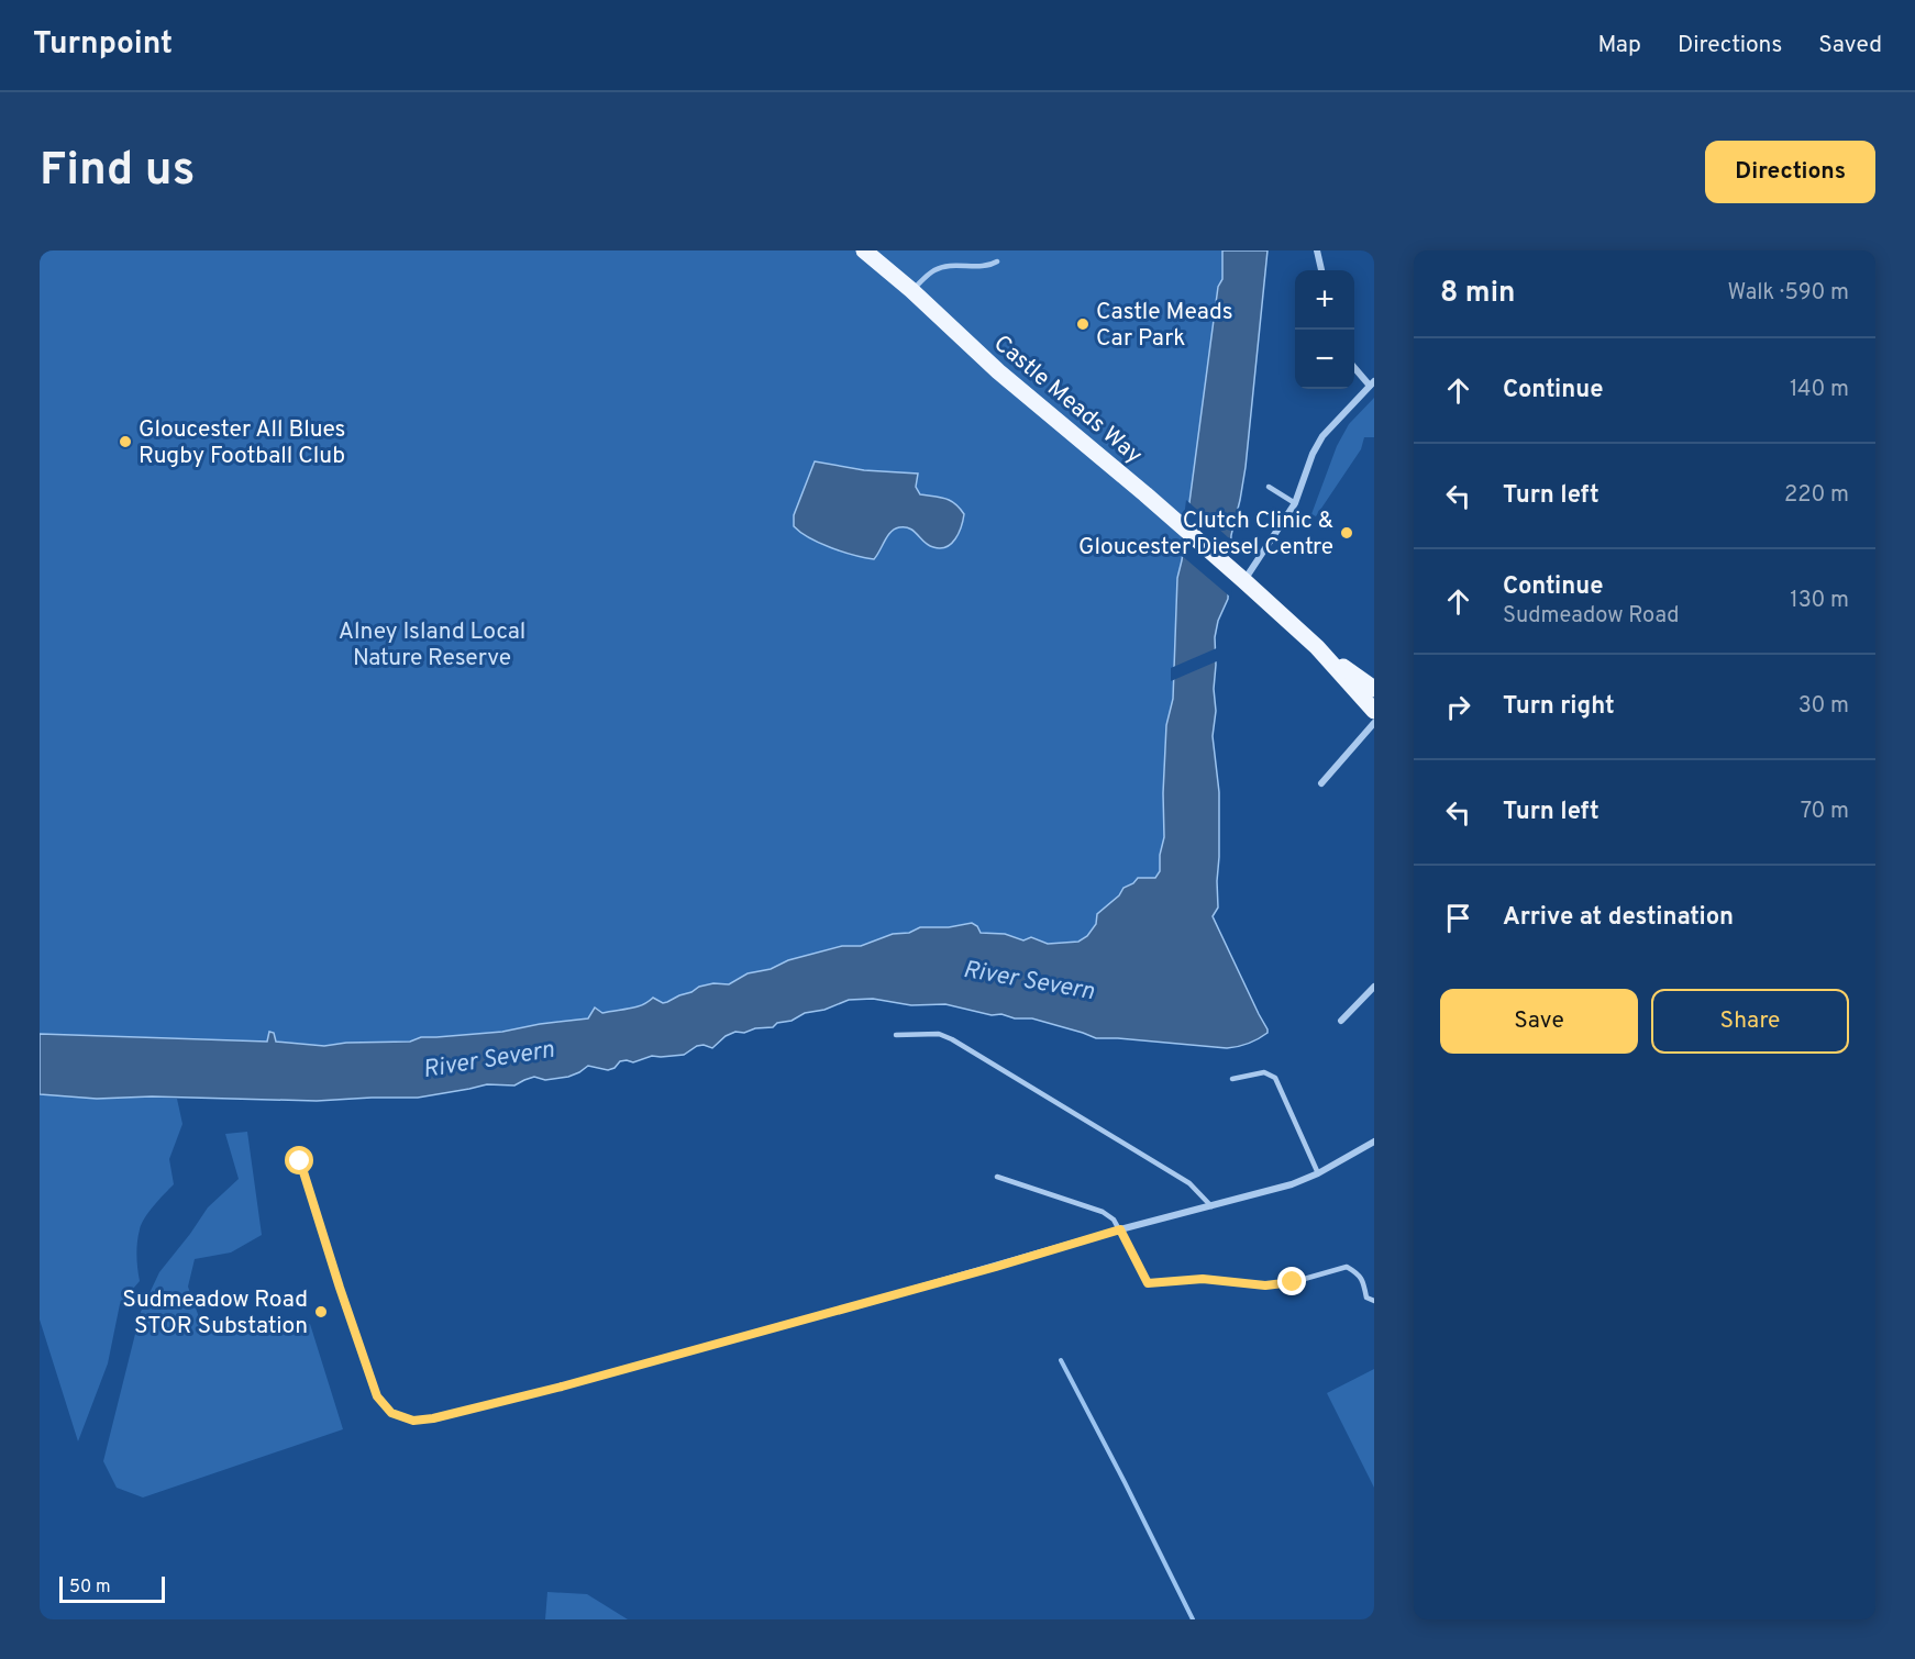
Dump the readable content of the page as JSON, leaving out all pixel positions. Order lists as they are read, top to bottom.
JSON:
{
  "streets": {
    "main road": ["Castle Meads Way"]
  },
  "water": ["River Severn"],
  "parks": ["Alney Island Local Nature Reserve"],
  "places": [
    "Castle Meads Car Park",
    "Gloucester All Blues Rugby Football Club",
    "Clutch Clinic & Gloucester Diesel Centre",
    "Sudmeadow Road STOR Substation"
  ],
  "scale_bar": "50 m",
  "page": {
    "header": "Turnpoint",
    "nav": ["Map", "Directions", "Saved"],
    "buttons": [
      "Directions",
      ["Save", "Share"]
    ],
    "title": "Find us",
    "heading": ["8 min", "Walk · 590 m"],
    "map_buttons": ["+", "−"],
    "list": [
      ["Continue", "140 m"],
      ["Turn left", "220 m"],
      ["Continue", "Sudmeadow Road", "130 m"],
      ["Turn right", "30 m"],
      ["Turn left", "70 m"],
      "Arrive at destination"
    ],
    "scale": "50 m"
  }
}
